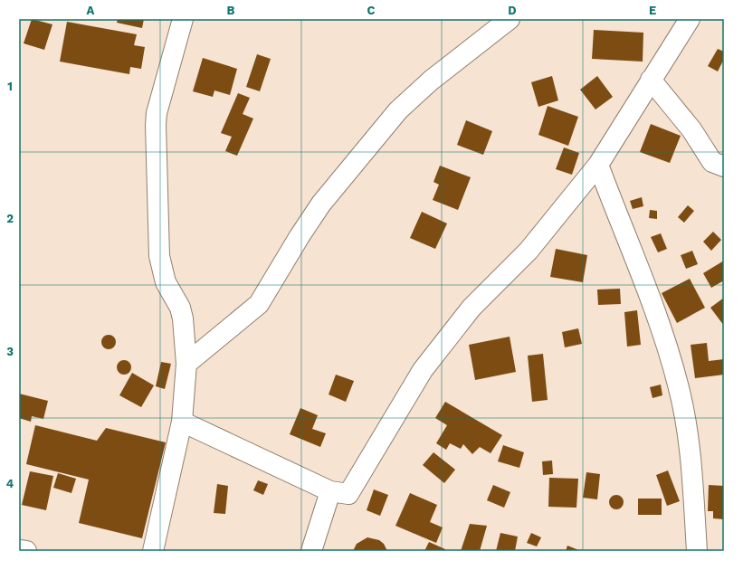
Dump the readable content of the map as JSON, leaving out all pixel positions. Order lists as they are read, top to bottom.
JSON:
{
  "grid": {
    "columns": [
      "A",
      "B",
      "C",
      "D",
      "E"
    ],
    "rows": [
      "1",
      "2",
      "3",
      "4"
    ]
  }
}
